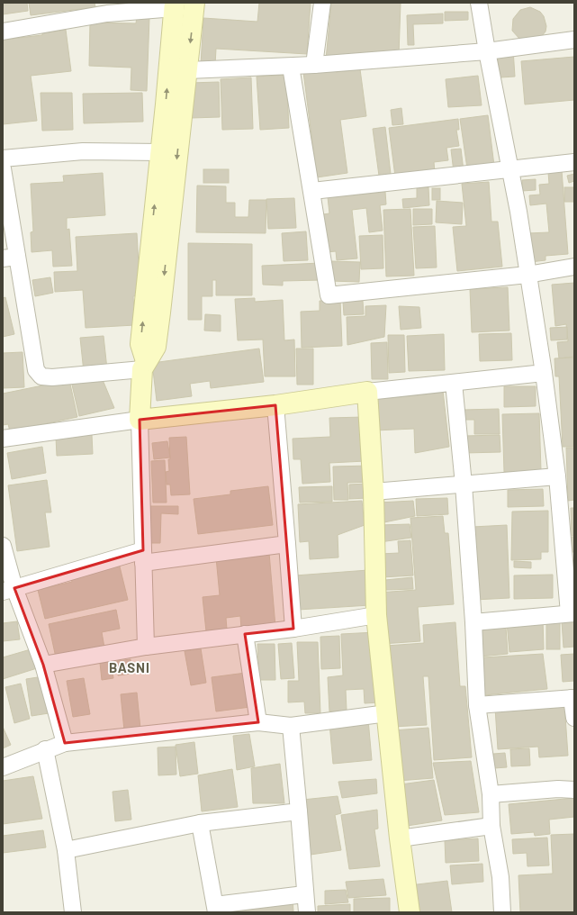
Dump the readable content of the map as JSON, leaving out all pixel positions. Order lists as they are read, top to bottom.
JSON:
{
  "districts": ["BASNI"]
}
